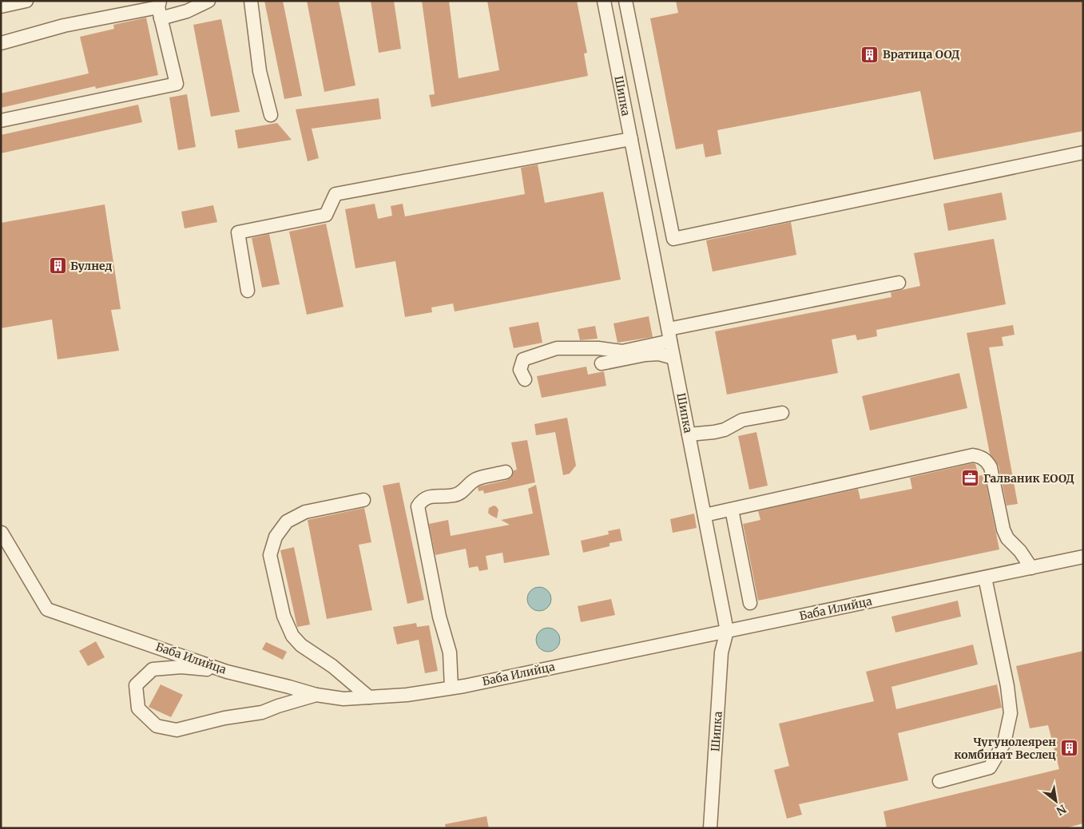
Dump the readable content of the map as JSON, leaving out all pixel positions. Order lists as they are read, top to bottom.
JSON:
{
  "streets": {
    "street": ["Шипка", "Баба Илийца"]
  },
  "crossings": [
    ["Шипка", "Баба Илийца"]
  ],
  "places": {
    "building": ["Вратица ООД", "Булнед", "Чугунолеярен комбинат Веслец"],
    "office": ["Галваник ЕООД"]
  },
  "north": "bottom right"
}
